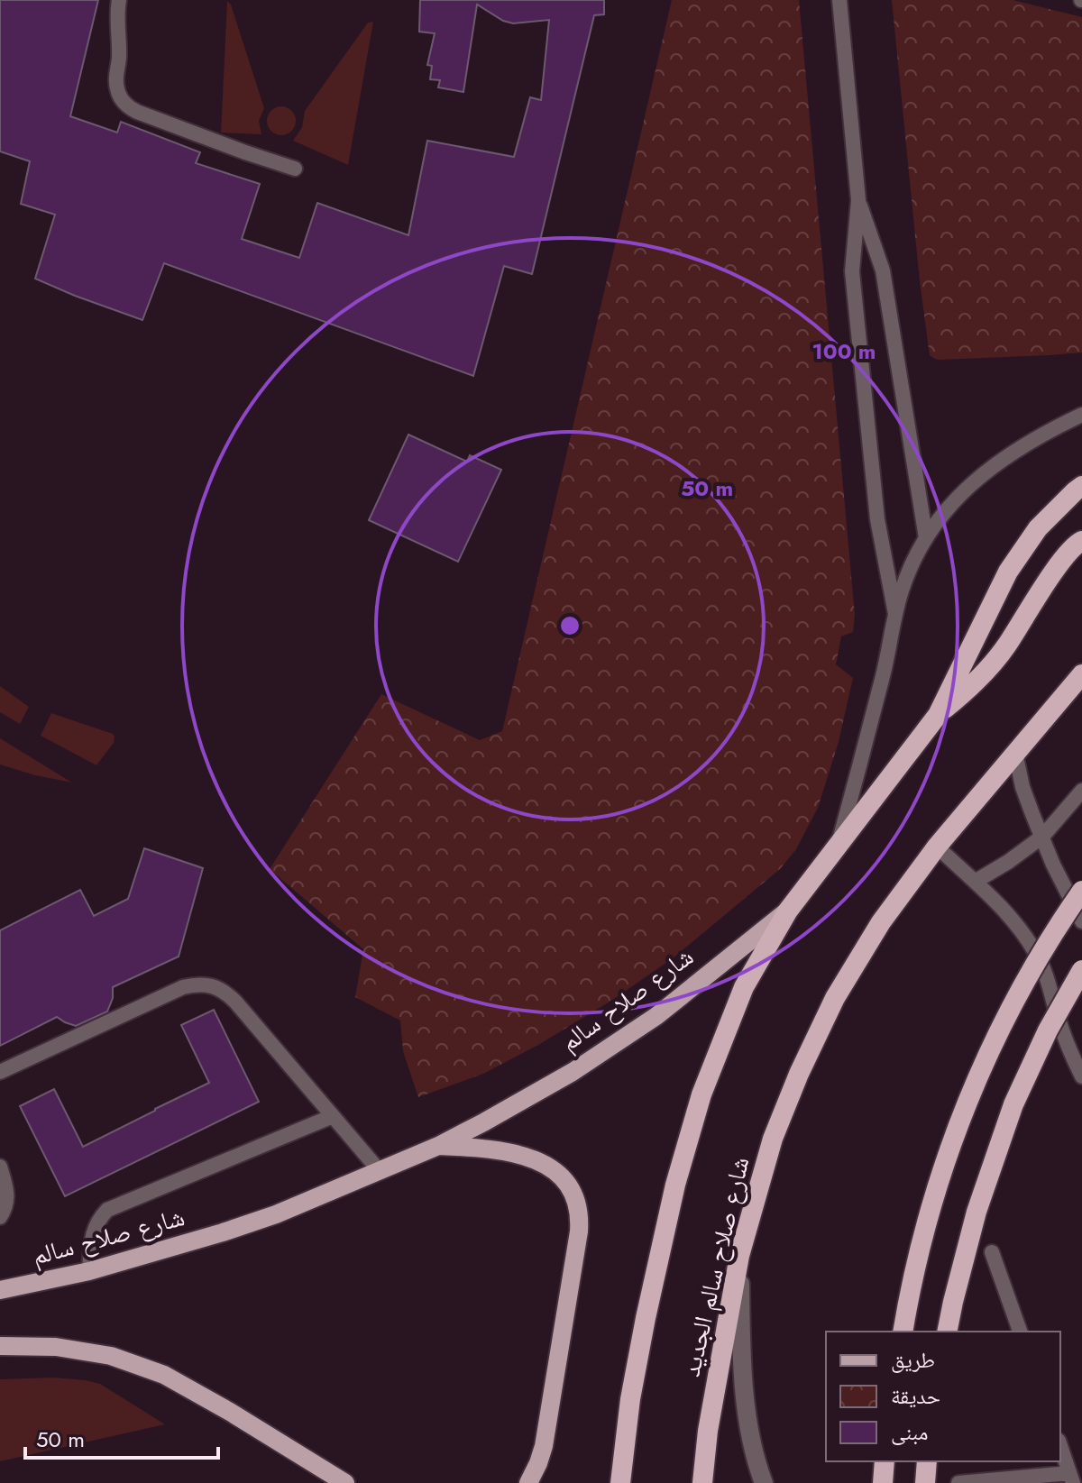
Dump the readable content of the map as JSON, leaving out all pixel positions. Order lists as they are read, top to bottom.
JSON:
{
  "streets": {
    "highway": ["شارع صلاح سالم", "شارع صلاح سالم الجديد"]
  },
  "legend": ["طريق", "حديقة", "مبنى"],
  "scale_bar": "50 m",
  "rings": ["100 m", "50 m"]
}
